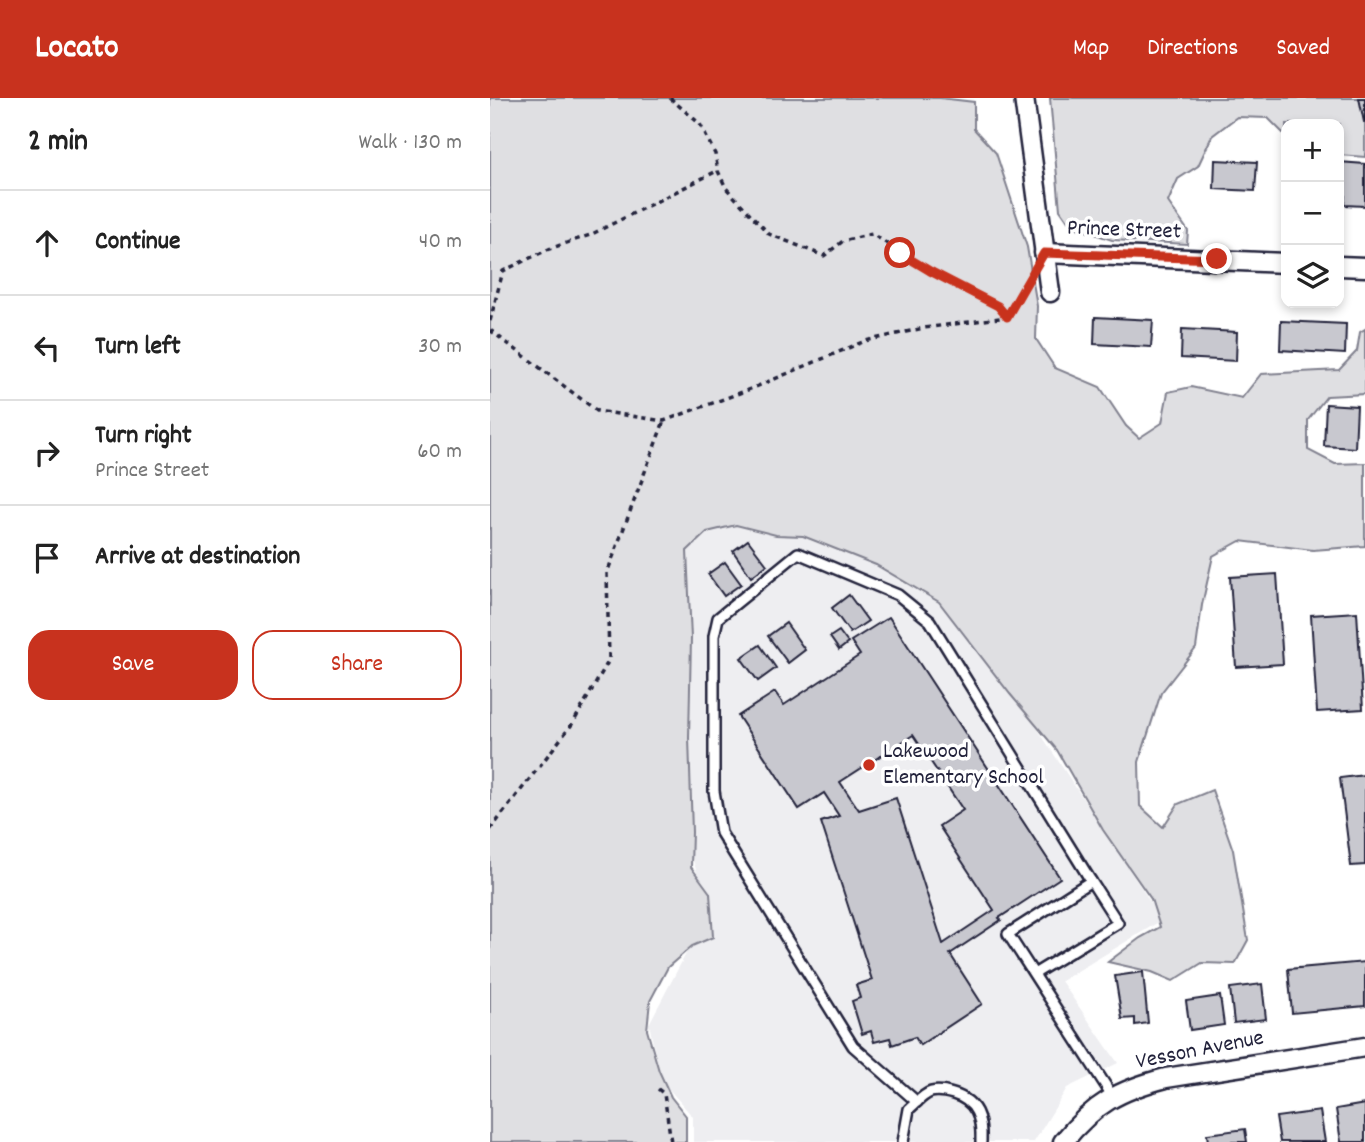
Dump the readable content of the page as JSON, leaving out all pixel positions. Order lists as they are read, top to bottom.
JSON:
{
  "streets": {
    "street": ["Prince Street", "Vesson Avenue"]
  },
  "places": ["Lakewood Elementary School"],
  "page": {
    "header": "Locato",
    "nav": ["Map", "Directions", "Saved"],
    "heading": ["2 min", "Walk · 130 m"],
    "map_buttons": ["+", "−"],
    "list": [
      ["Continue", "40 m"],
      ["Turn left", "30 m"],
      ["Turn right", "Prince Street", "60 m"],
      "Arrive at destination"
    ],
    "buttons": ["Save", "Share"]
  }
}
